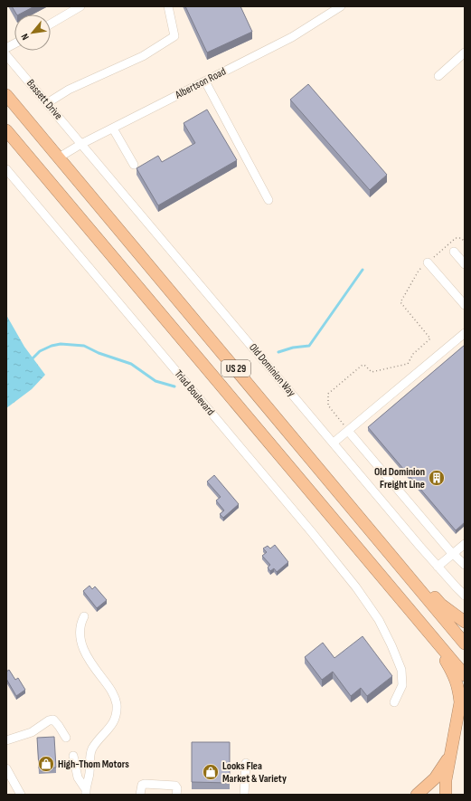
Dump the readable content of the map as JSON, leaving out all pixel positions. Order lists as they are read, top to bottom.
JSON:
{
  "streets": {
    "highway": ["US 29"],
    "street": [
      "Albertson Road",
      "Bassett Drive",
      "Old Dominion Way",
      "Triad Boulevard"
    ]
  },
  "crossings": [
    ["Albertson Road", "Bassett Drive"],
    ["Albertson Road", "US 29"],
    ["Albertson Road", "Old Dominion Way"],
    ["Bassett Drive", "Old Dominion Way"]
  ],
  "places": {
    "building": ["Old Dominion Freight Line"],
    "shop": ["High-Thom Motors", "Looks Flea Market & Variety"]
  },
  "north": "bottom left"
}
